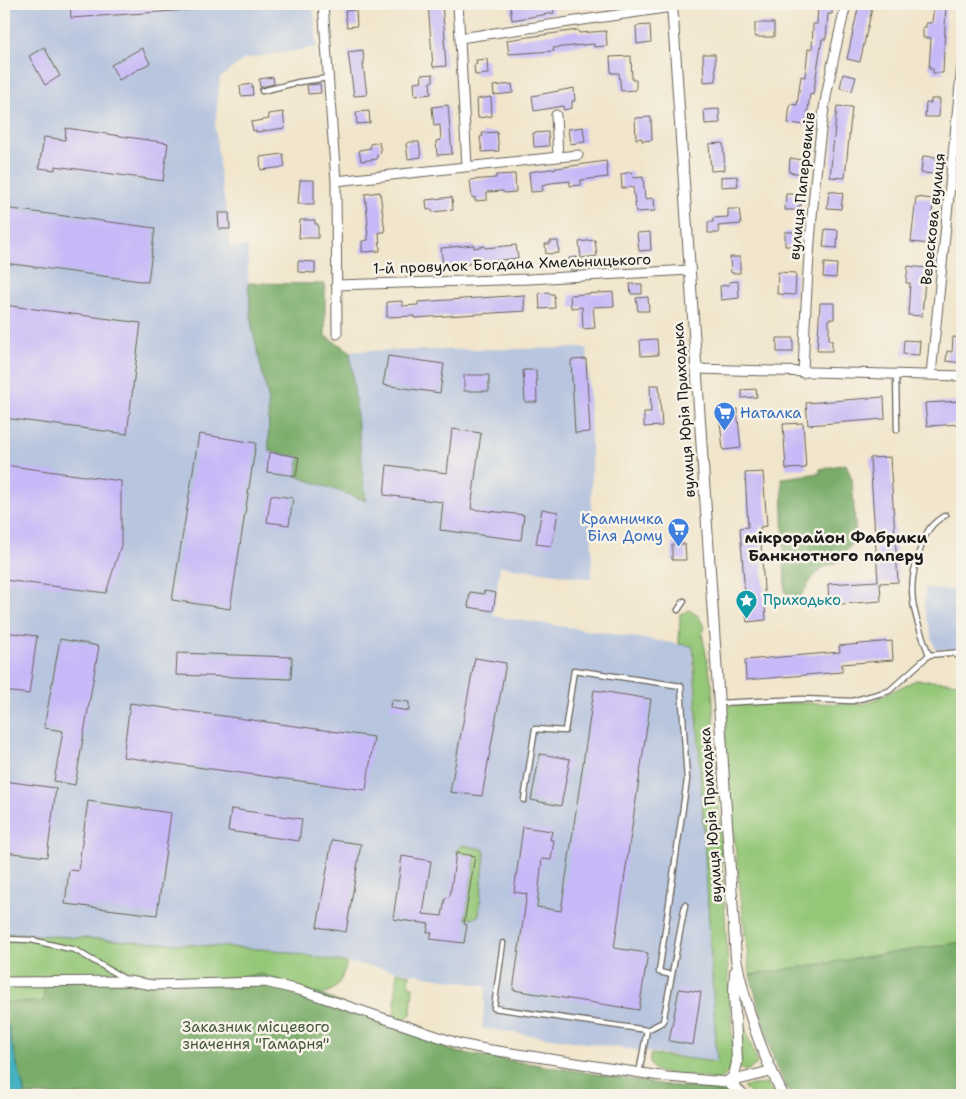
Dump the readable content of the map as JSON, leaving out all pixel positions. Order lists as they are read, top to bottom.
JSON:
{
  "streets": {
    "street": [
      "вулиця Паперовиків",
      "Верескова вулиця",
      "1-й провулок Богдана Хмельницького",
      "вулиця Юрія Приходька"
    ]
  },
  "crossings": [
    ["1-й провулок Богдана Хмельницького", "вулиця Юрія Приходька"]
  ],
  "districts": ["мікрорайон Фабрики Банкнотного паперу"],
  "parks": ["Заказник місцевого значення \"Гамарня\""],
  "places": {
    "supermarket": ["Наталка", "Крамничка Біля Дому"],
    "place": ["Приходько"]
  }
}
